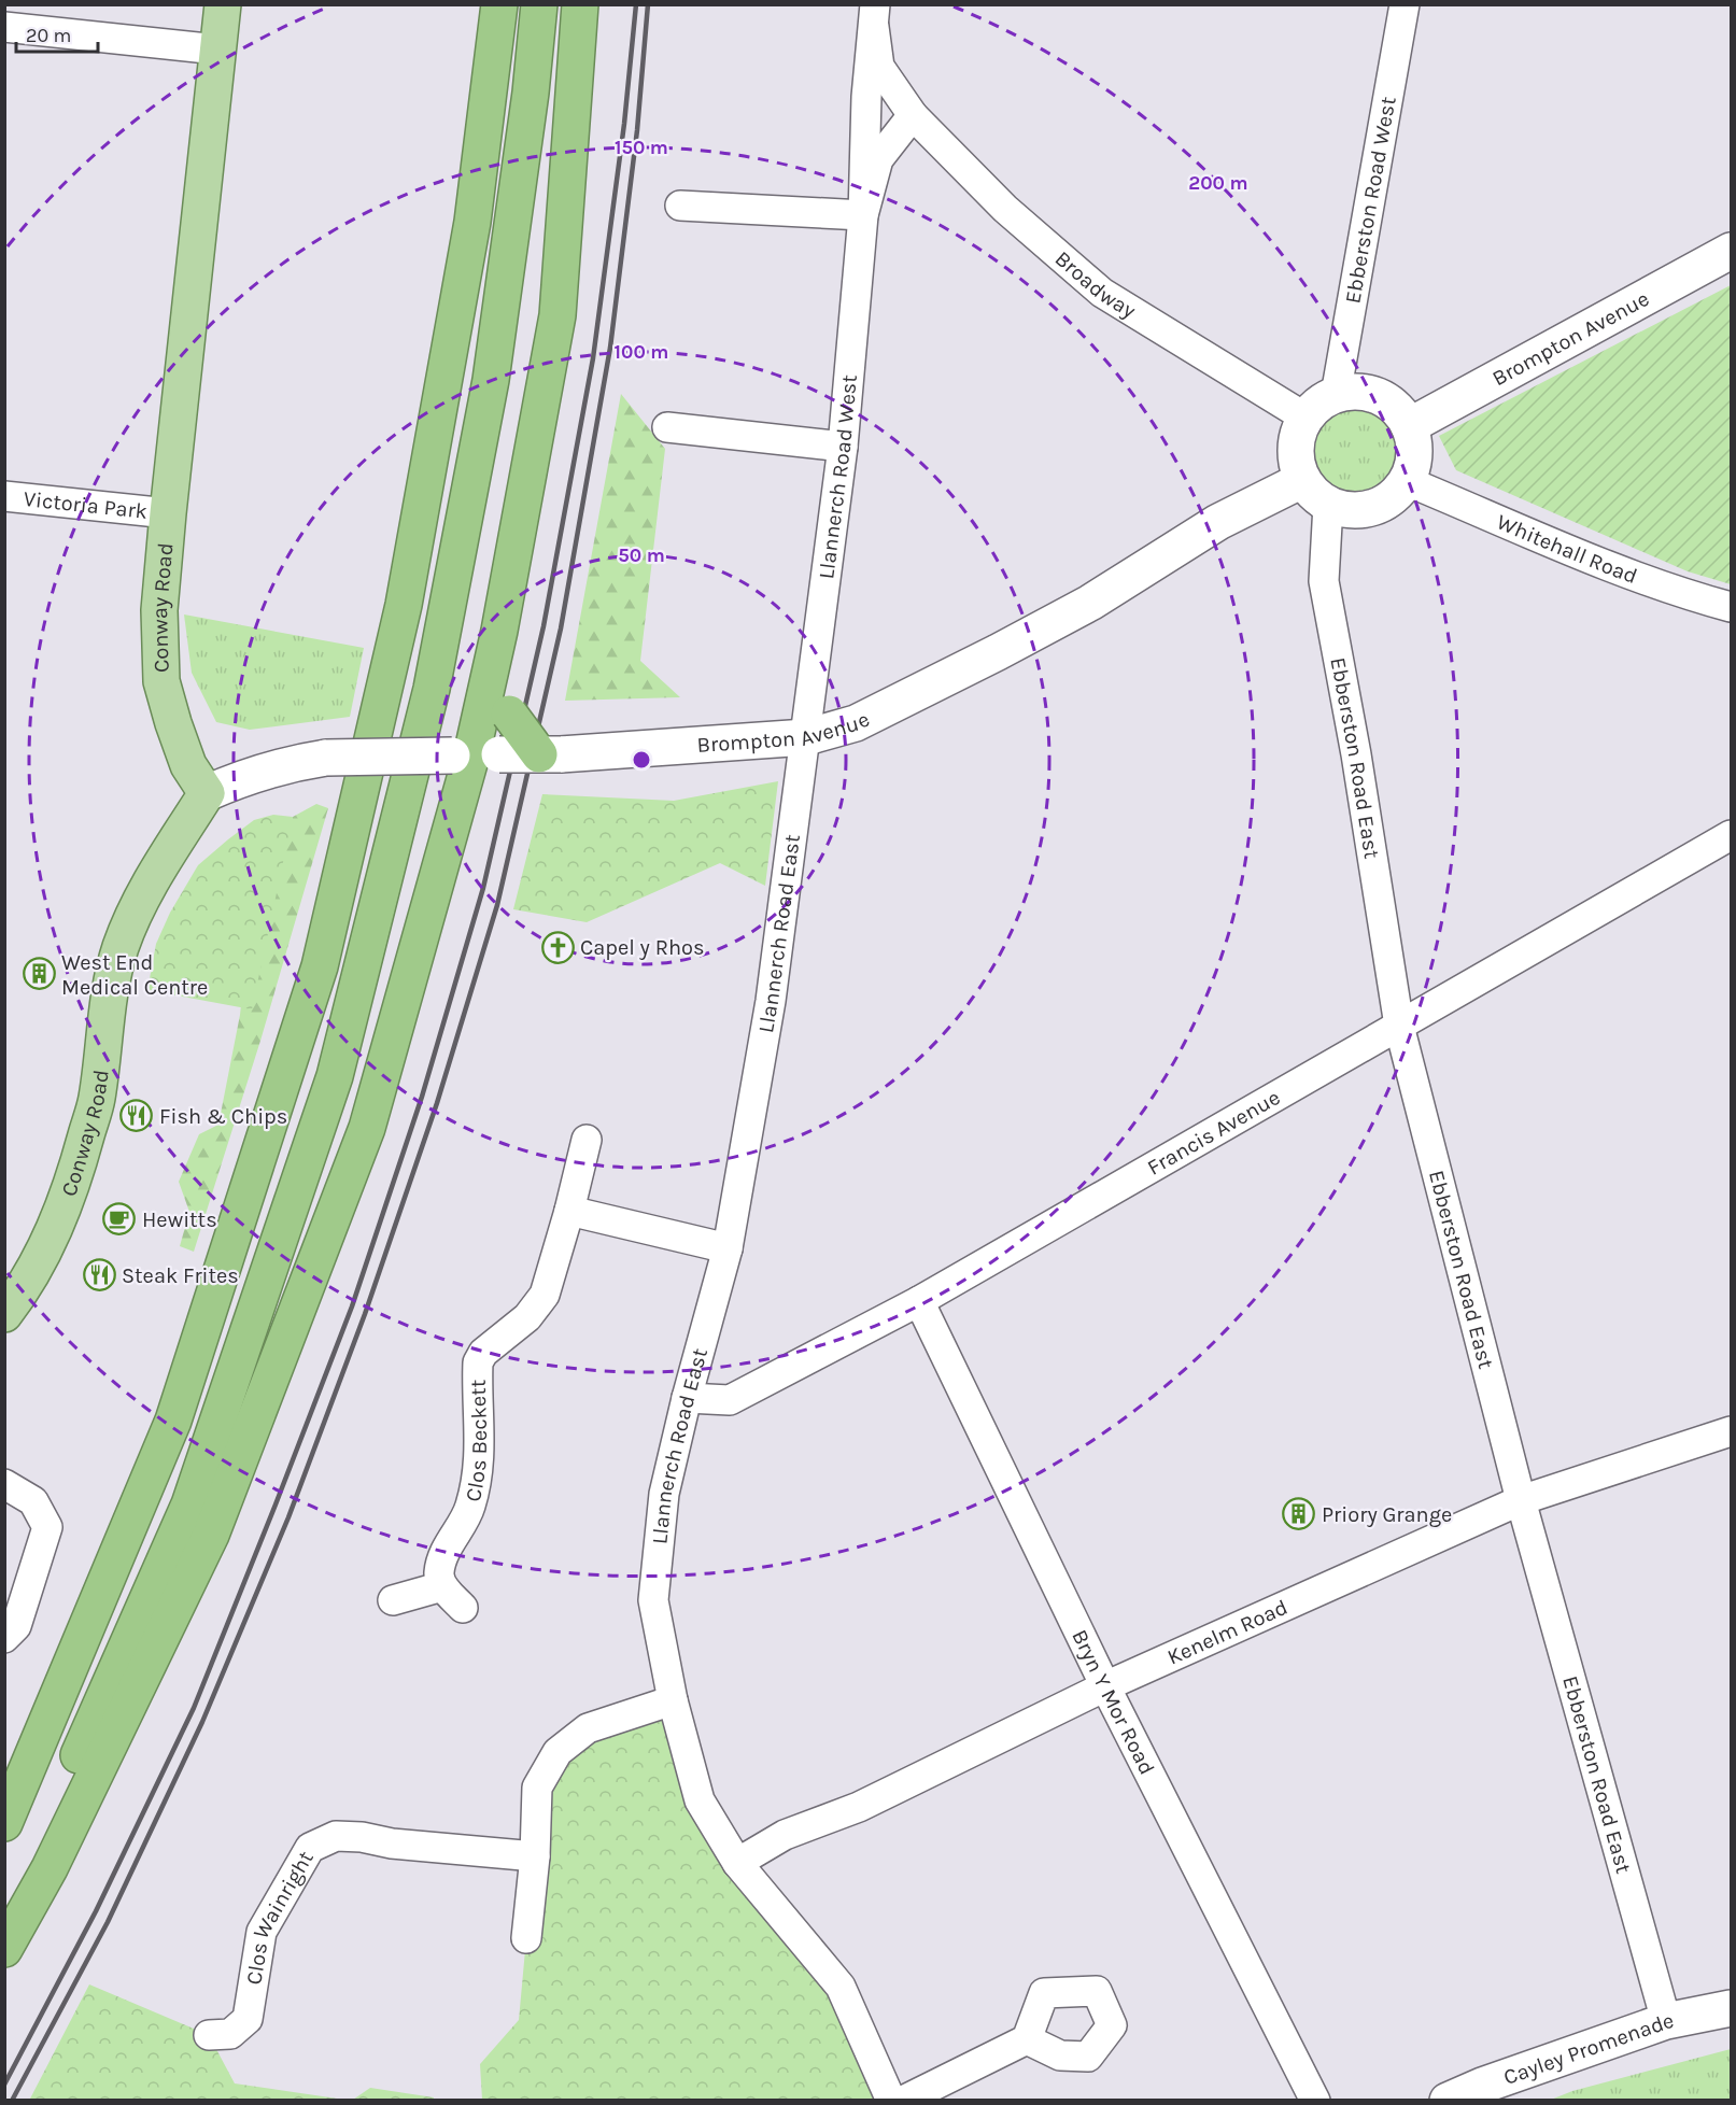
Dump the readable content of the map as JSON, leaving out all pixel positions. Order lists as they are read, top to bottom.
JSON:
{
  "streets": {
    "main road": ["Brompton Avenue", "Conway Road", "Cayley Promenade"],
    "street": [
      "Ebberston Road West",
      "Broadway",
      "Llannerch Road West",
      "Victoria Park",
      "Whitehall Road",
      "Ebberston Road East",
      "Llannerch Road East",
      "Francis Avenue",
      "Clos Beckett",
      "Kenelm Road",
      "Bryn Y Mor Road",
      "Clos Wainright"
    ]
  },
  "crossings": [
    ["Ebberston Road West", "Broadway"],
    ["Ebberston Road West", "Brompton Avenue"],
    ["Ebberston Road West", "Whitehall Road"],
    ["Ebberston Road West", "Ebberston Road East"],
    ["Broadway", "Brompton Avenue"],
    ["Broadway", "Llannerch Road West"],
    ["Broadway", "Whitehall Road"],
    ["Broadway", "Ebberston Road East"],
    ["Brompton Avenue", "Llannerch Road West"],
    ["Brompton Avenue", "Whitehall Road"],
    ["Brompton Avenue", "Conway Road"],
    ["Brompton Avenue", "Ebberston Road East"],
    ["Brompton Avenue", "Llannerch Road East"],
    ["Llannerch Road West", "Llannerch Road East"],
    ["Victoria Park", "Conway Road"],
    ["Whitehall Road", "Ebberston Road East"],
    ["Ebberston Road East", "Francis Avenue"],
    ["Ebberston Road East", "Kenelm Road"],
    ["Ebberston Road East", "Cayley Promenade"],
    ["Llannerch Road East", "Francis Avenue"],
    ["Llannerch Road East", "Kenelm Road"],
    ["Francis Avenue", "Bryn Y Mor Road"],
    ["Kenelm Road", "Bryn Y Mor Road"]
  ],
  "places": {
    "church": ["Capel y Rhos"],
    "building": ["West End Medical Centre", "Priory Grange"],
    "restaurant": ["Fish & Chips", "Steak Frites"],
    "cafe": ["Hewitts"]
  },
  "scale_bar": "20 m",
  "rings": [
    "150 m",
    "200 m",
    "100 m",
    "50 m"
  ]
}
